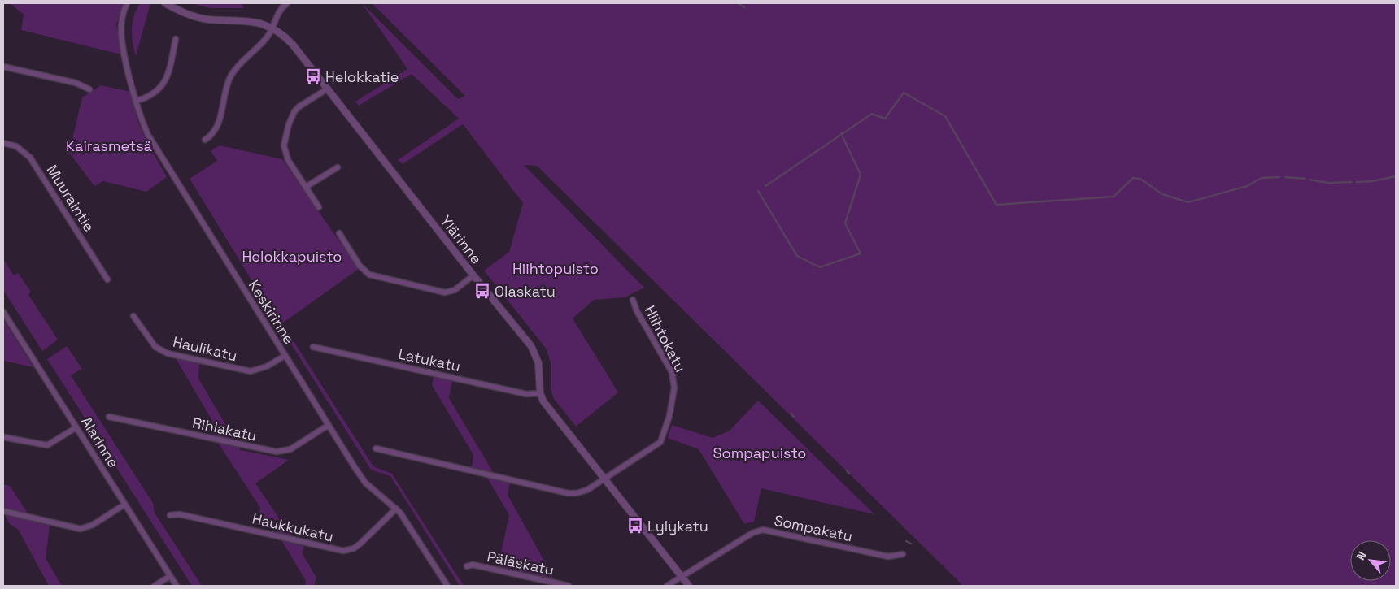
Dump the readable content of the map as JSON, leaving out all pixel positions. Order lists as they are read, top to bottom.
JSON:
{
  "streets": {
    "street": [
      "Muuraintie",
      "Ylärinne",
      "Keskirinne",
      "Hiihtokatu",
      "Haulikatu",
      "Latukatu",
      "Rihlakatu",
      "Alarinne",
      "Haukkukatu",
      "Sompakatu",
      "Päläskatu"
    ]
  },
  "crossings": [
    ["Ylärinne", "Hiihtokatu"],
    ["Ylärinne", "Latukatu"],
    ["Ylärinne", "Sompakatu"],
    ["Keskirinne", "Haulikatu"],
    ["Keskirinne", "Rihlakatu"],
    ["Keskirinne", "Haukkukatu"]
  ],
  "parks": [
    "Kairasmetsä",
    "Helokkapuisto",
    "Hiihtopuisto",
    "Sompapuisto"
  ],
  "places": {
    "bus stop": ["Helokkatie", "Olaskatu", "Lylykatu"]
  },
  "north": "top left"
}
